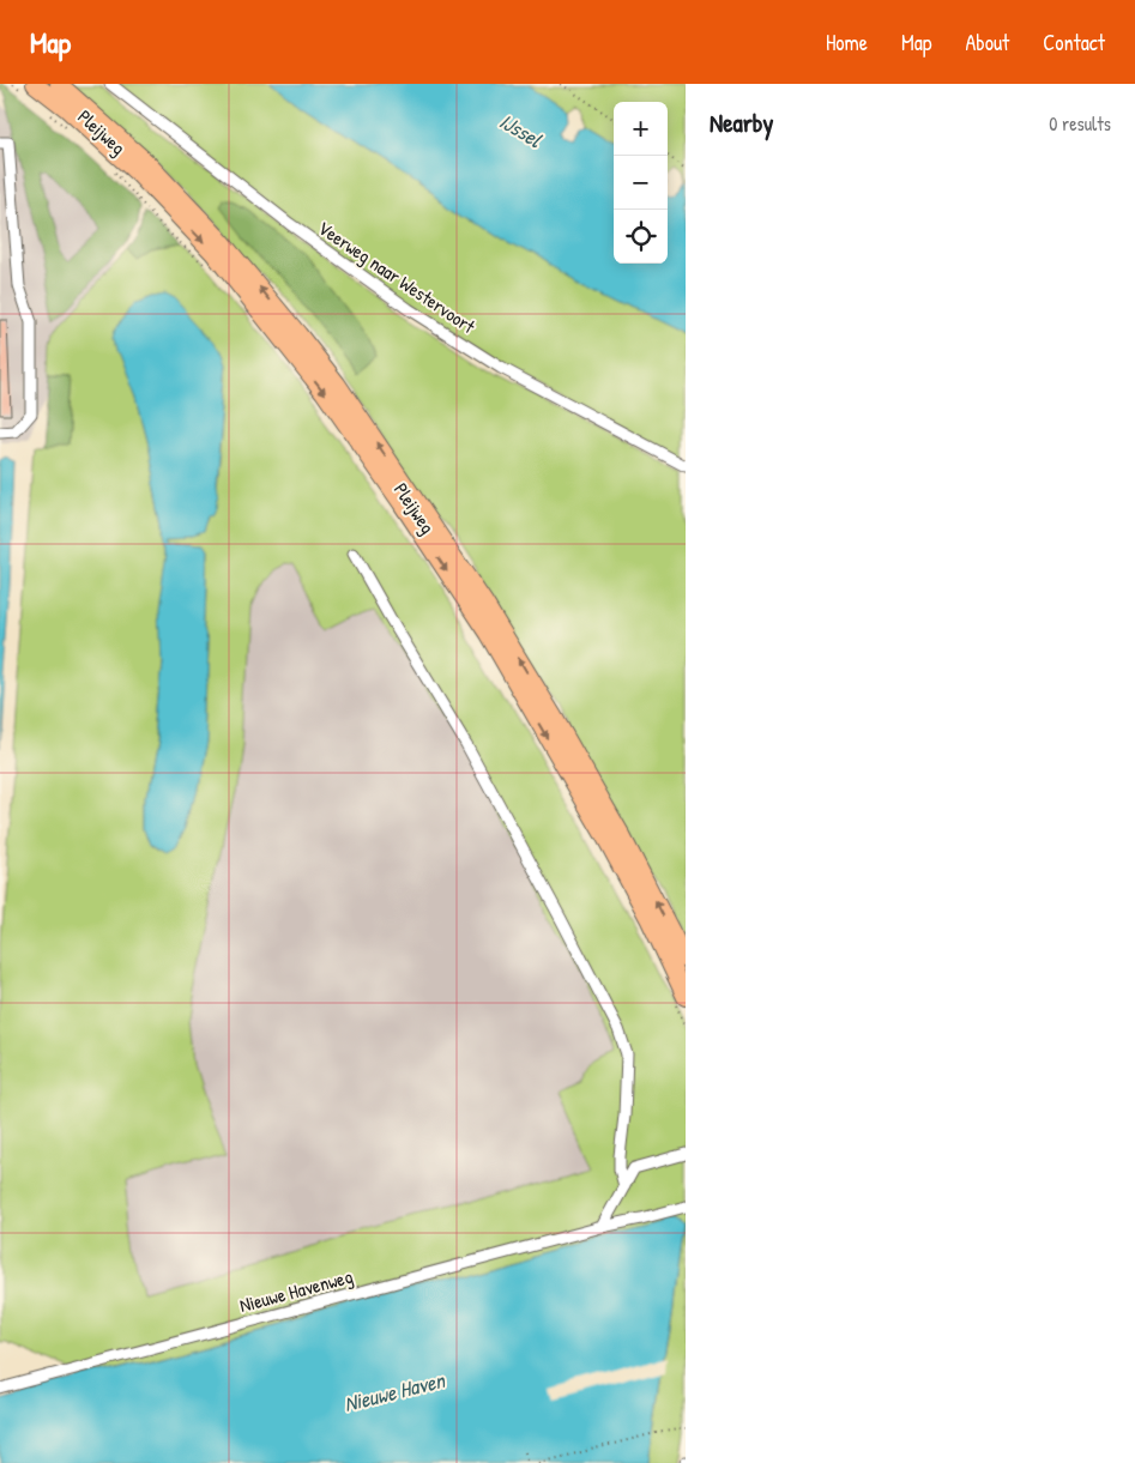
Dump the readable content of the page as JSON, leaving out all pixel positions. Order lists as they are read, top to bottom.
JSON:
{
  "streets": {
    "highway": ["Pleijweg"],
    "street": ["Veerweg naar Westervoort", "Nieuwe Havenweg"]
  },
  "water": ["IJssel", "Nieuwe Haven"],
  "page": {
    "header": "Map",
    "nav": [
      "Home",
      "Map",
      "About",
      "Contact"
    ],
    "heading": ["Nearby", "0 results"],
    "map_buttons": ["+", "−"]
  }
}
